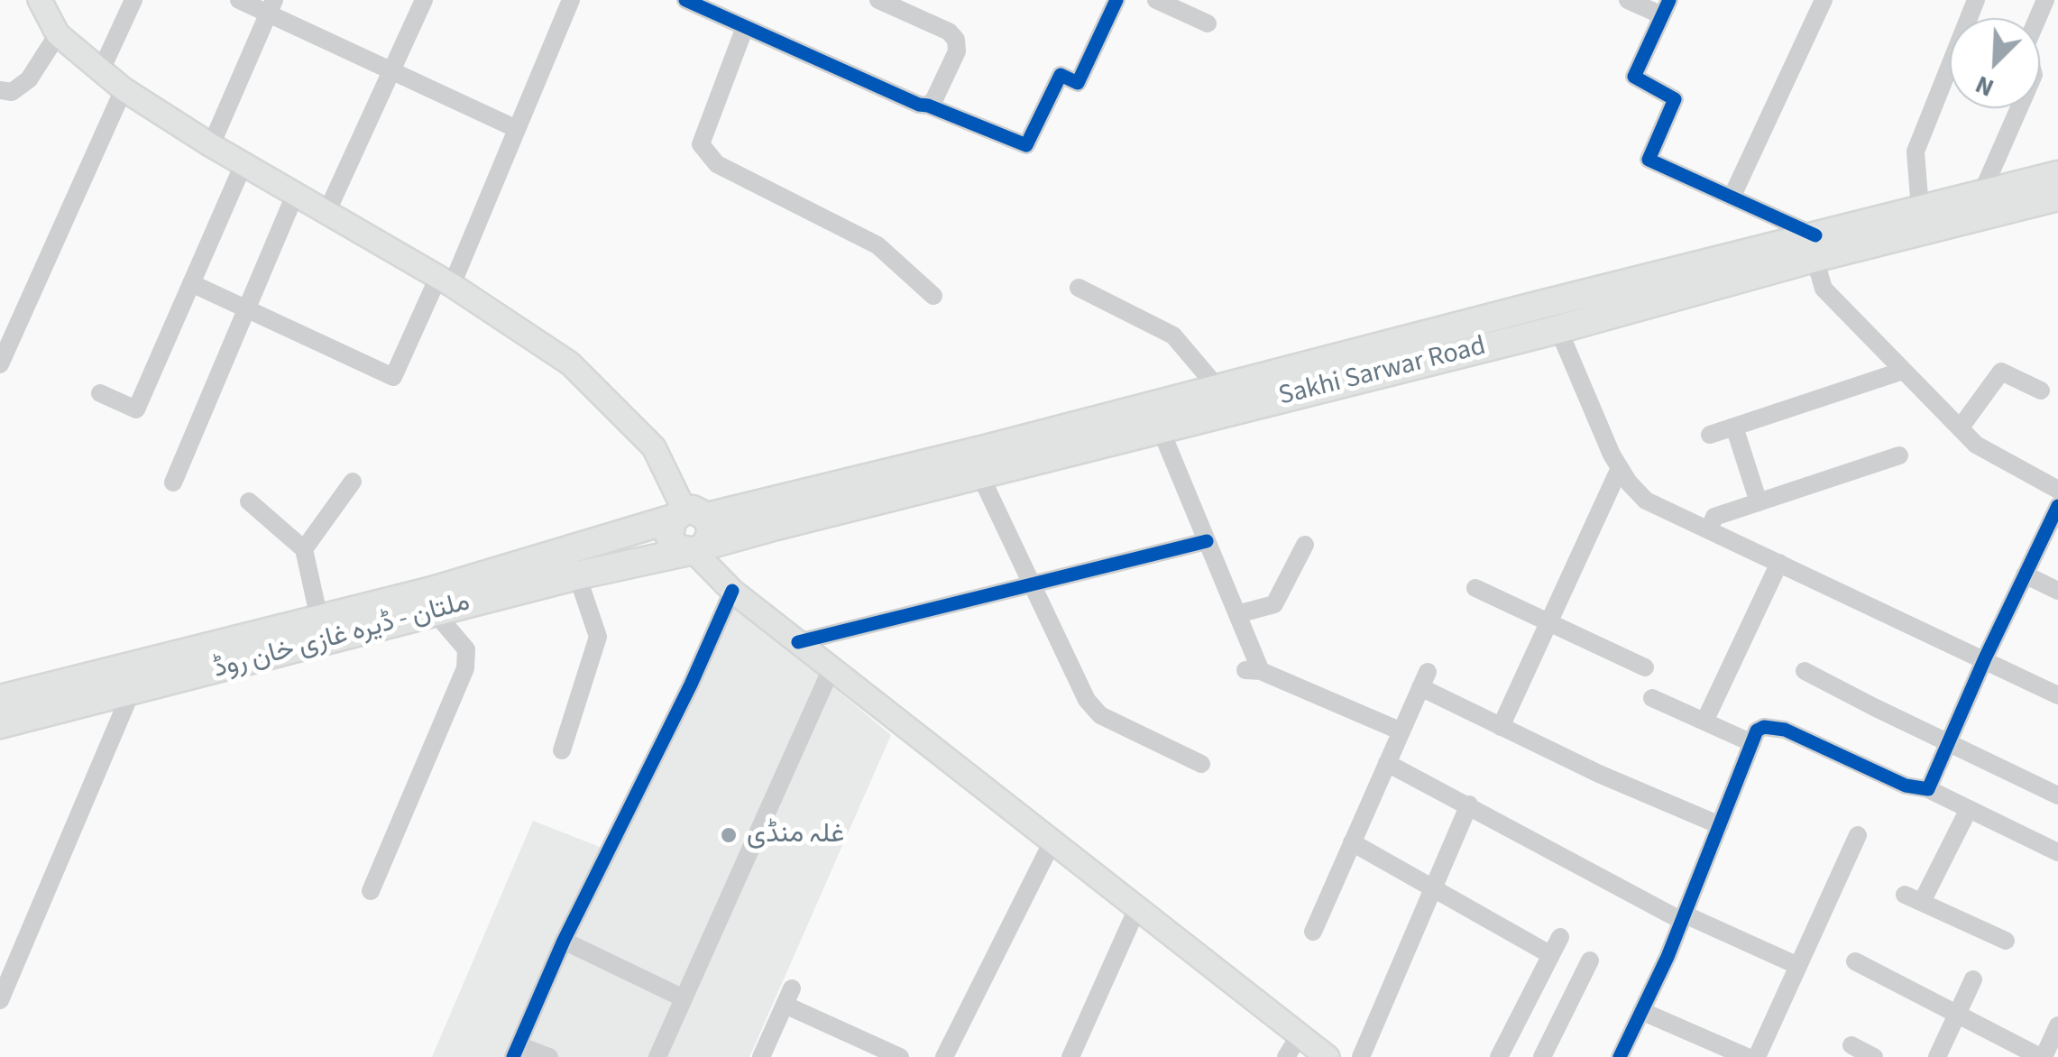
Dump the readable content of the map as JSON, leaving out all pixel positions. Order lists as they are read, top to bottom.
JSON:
{
  "streets": {
    "highway": ["Sakhi Sarwar Road", "ملتان - ڈیرہ غازی خان روڈ"]
  },
  "crossings": [
    ["Sakhi Sarwar Road", "ملتان - ڈیرہ غازی خان روڈ"]
  ],
  "places": ["غلہ منڈی"],
  "north": "bottom left"
}
